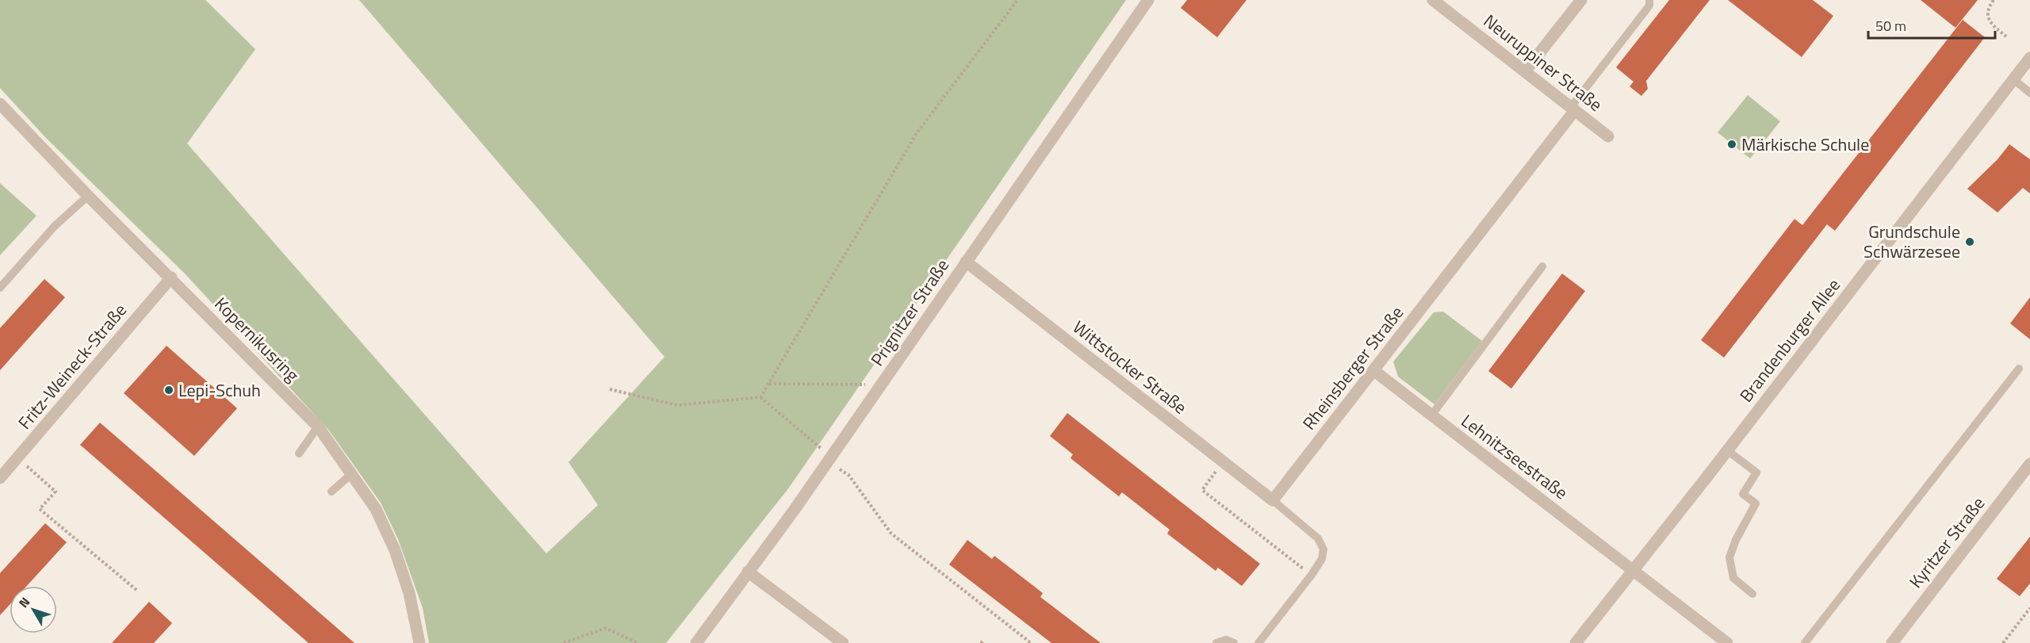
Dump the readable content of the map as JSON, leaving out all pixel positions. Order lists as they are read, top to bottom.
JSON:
{
  "streets": {
    "street": [
      "Neuruppiner Straße",
      "Prignitzer Straße",
      "Kopernikusring",
      "Brandenburger Allee",
      "Fritz-Weineck-Straße",
      "Wittstocker Straße",
      "Rheinsberger Straße",
      "Lehnitzseestraße",
      "Kyritzer Straße"
    ]
  },
  "crossings": [
    ["Neuruppiner Straße", "Rheinsberger Straße"],
    ["Prignitzer Straße", "Wittstocker Straße"],
    ["Kopernikusring", "Fritz-Weineck-Straße"],
    ["Brandenburger Allee", "Lehnitzseestraße"],
    ["Wittstocker Straße", "Rheinsberger Straße"],
    ["Rheinsberger Straße", "Lehnitzseestraße"]
  ],
  "places": ["Märkische Schule", "Grundschule Schwärzesee", "Lepi-Schuh"],
  "scale_bar": "50 m",
  "north": "top left"
}
